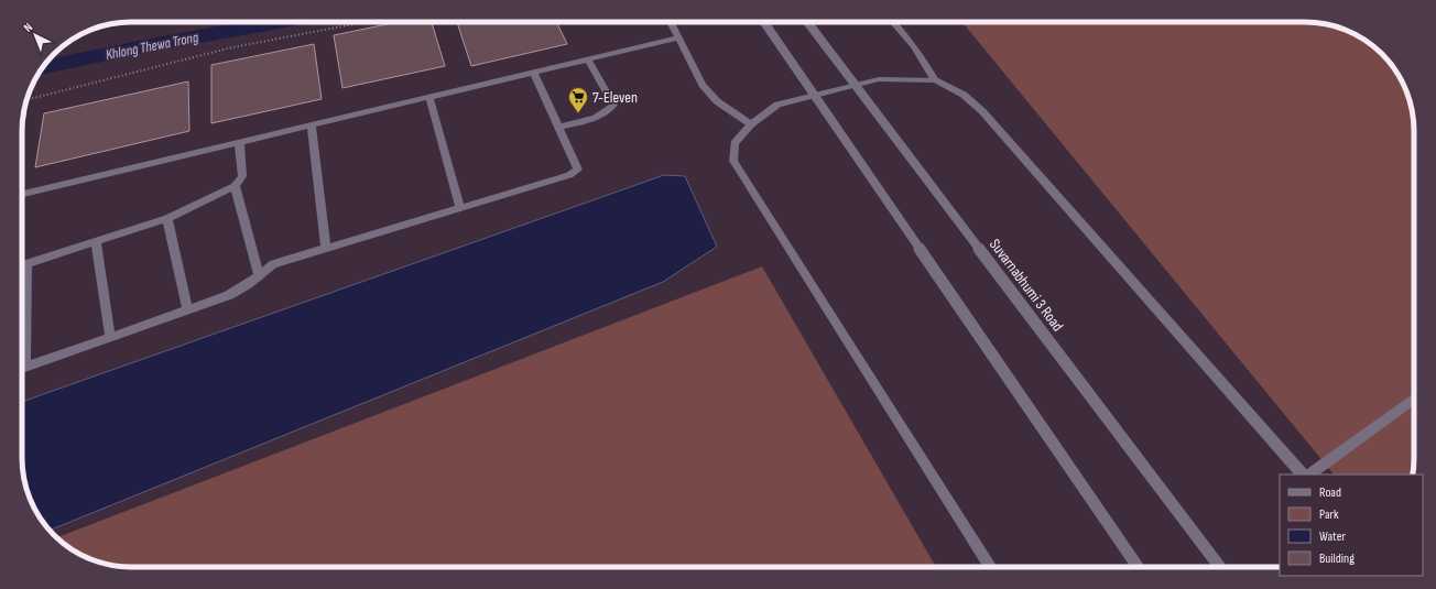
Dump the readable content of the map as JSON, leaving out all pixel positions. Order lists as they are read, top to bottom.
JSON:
{
  "streets": {
    "street": ["Suvarnabhumi 3 Road"]
  },
  "water": ["Khlong Thewa Trong"],
  "places": {
    "supermarket": ["7-Eleven"]
  },
  "legend": [
    "Road",
    "Park",
    "Water",
    "Building"
  ],
  "north": "top left"
}
